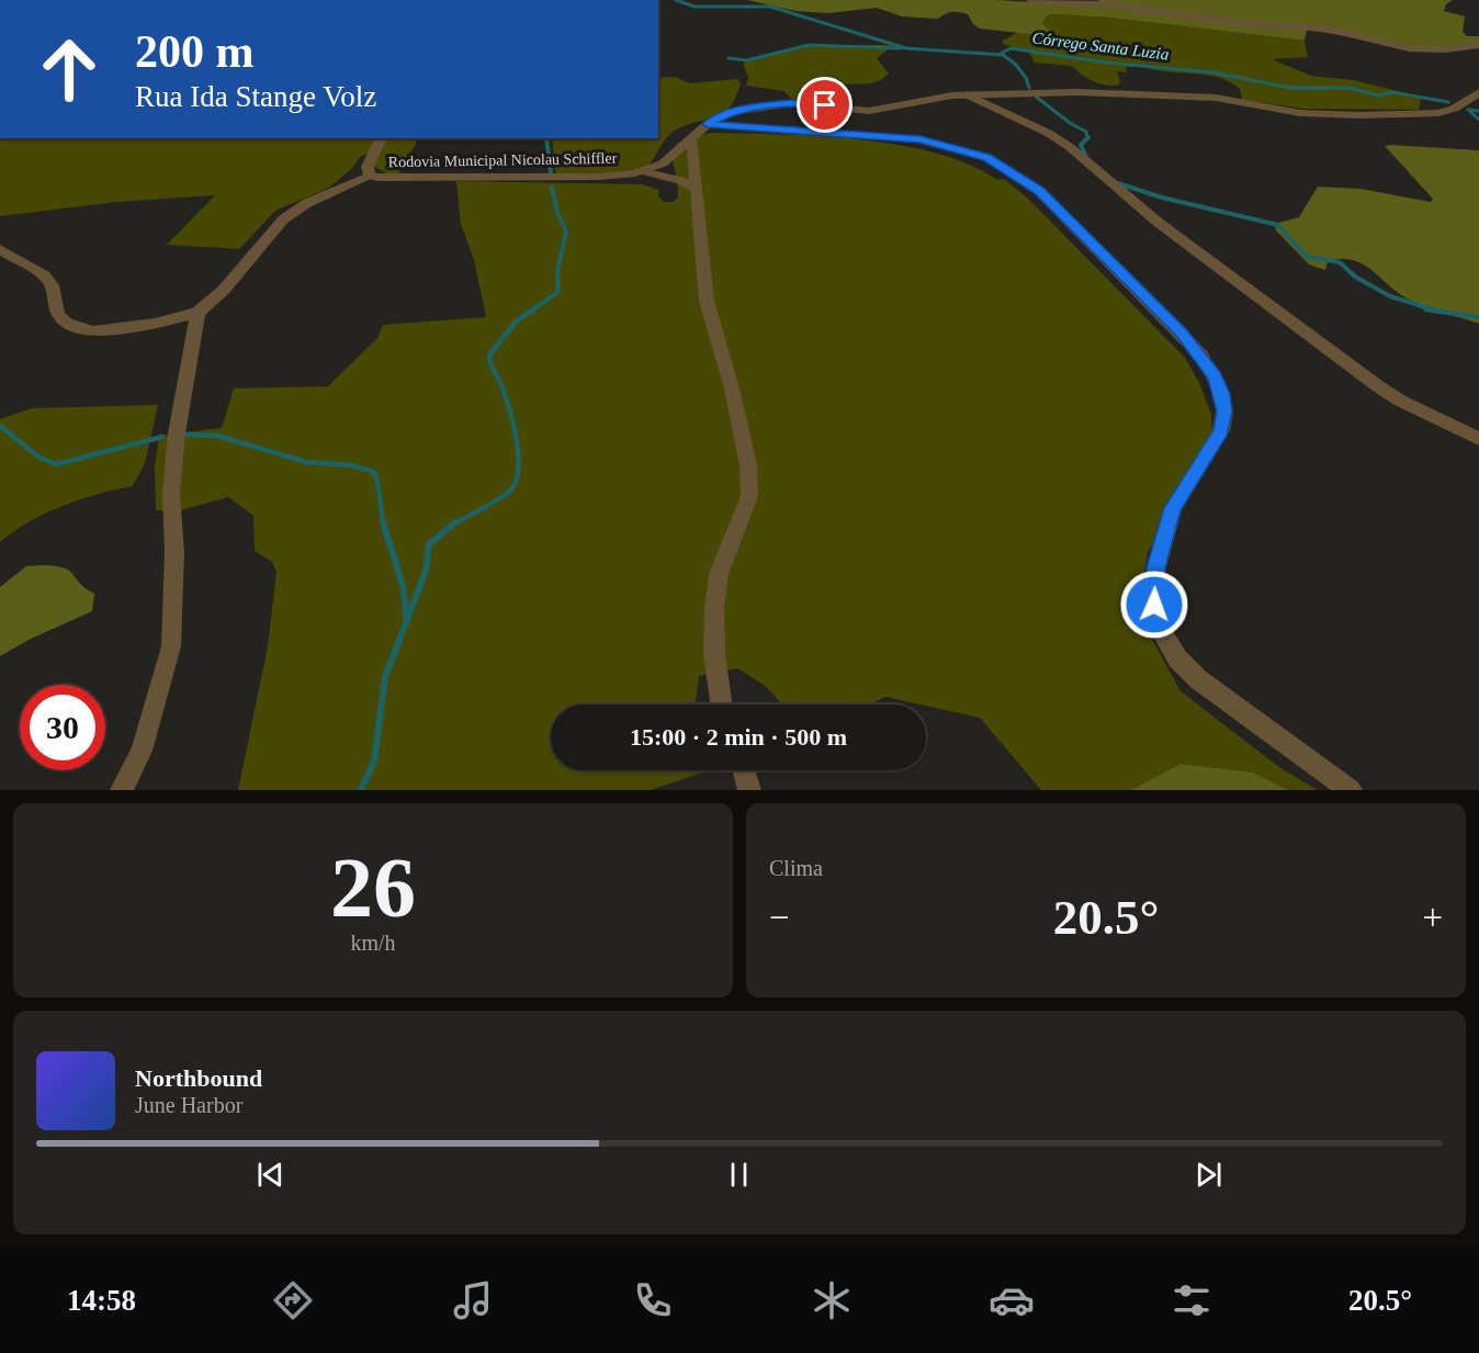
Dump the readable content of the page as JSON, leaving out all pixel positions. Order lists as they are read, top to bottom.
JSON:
{
  "streets": {
    "street": ["Rodovia Municipal Nicolau Schiffler"]
  },
  "water": ["Córrego Santa Luzia"],
  "page": {
    "turn": ["200 m", "Rua Ida Stange Volz"],
    "limit": "30",
    "trip": "15:00 · 2 min · 500 m",
    "tile": [
      ["26", "km/h"],
      "Clima"
    ],
    "heat": ["−", "20.5°", "+"],
    "song": ["Northbound", "June Harbor"],
    "tabs": ["14:58", "20.5°"]
  }
}
